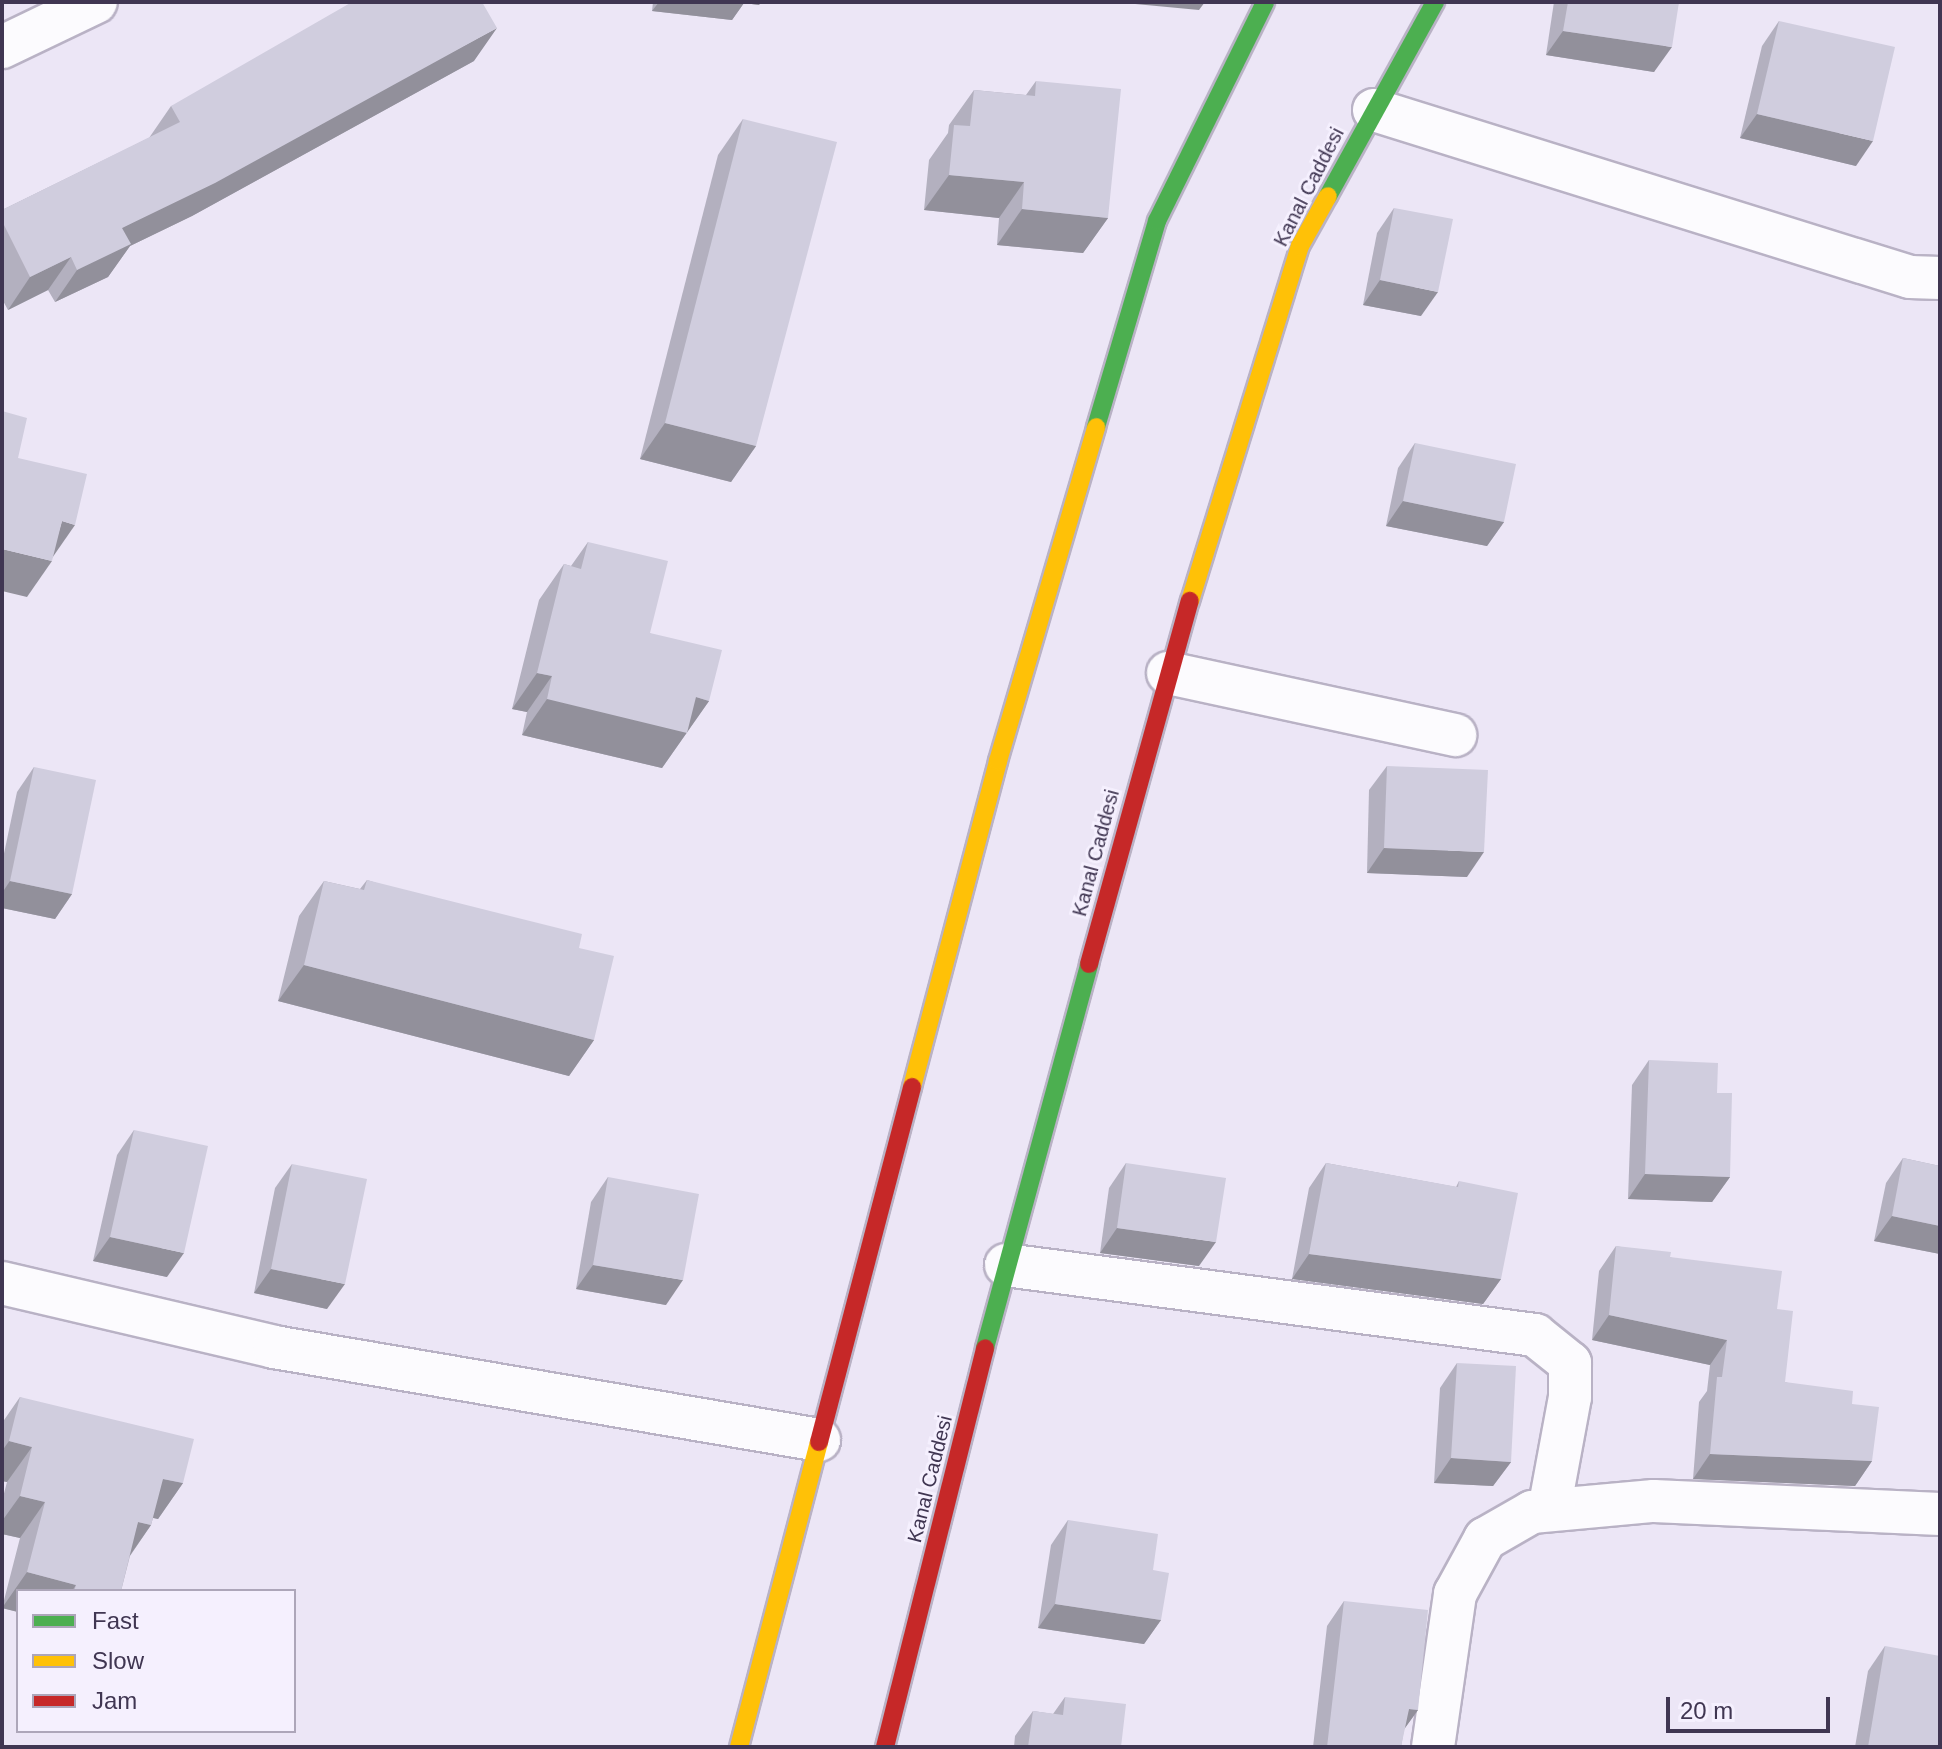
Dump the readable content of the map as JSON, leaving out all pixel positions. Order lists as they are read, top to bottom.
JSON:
{
  "streets": {
    "main road": ["Kanal Caddesi"]
  },
  "legend": ["Fast", "Slow", "Jam"],
  "scale_bar": "20 m"
}
